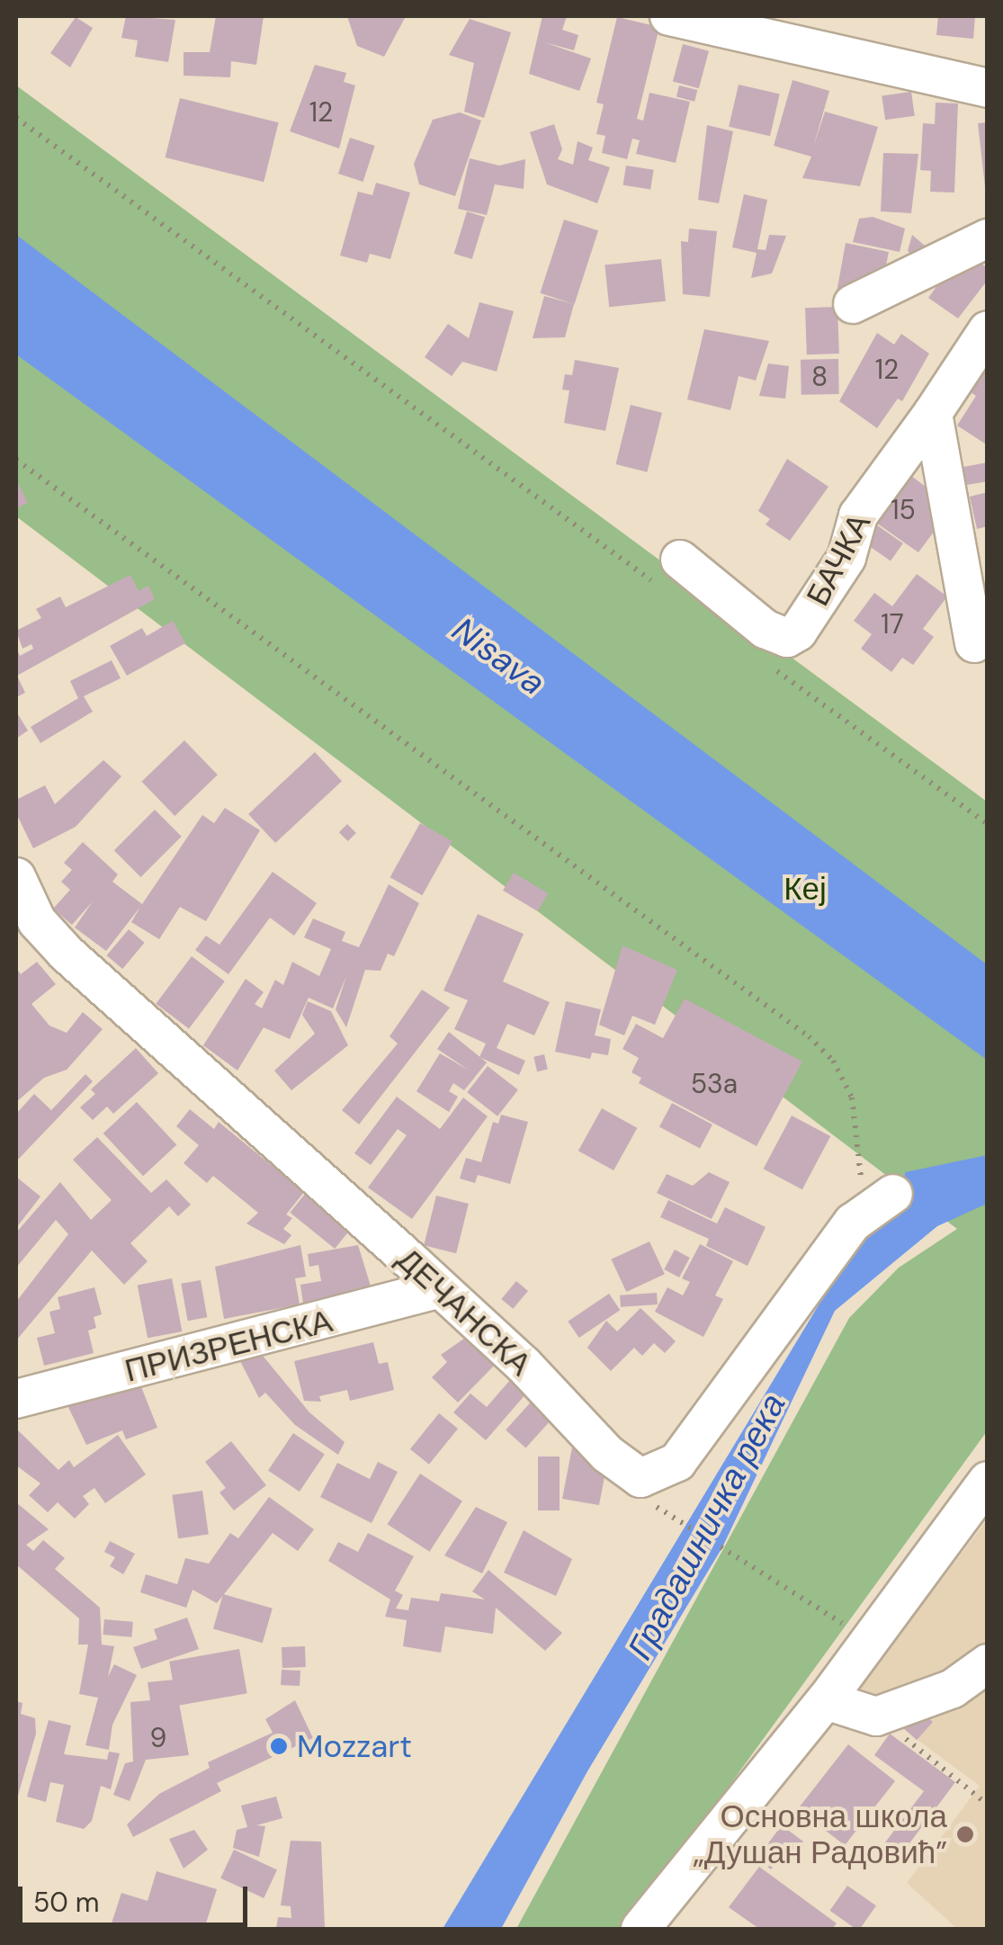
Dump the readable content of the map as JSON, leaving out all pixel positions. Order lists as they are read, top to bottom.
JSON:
{
  "streets": {
    "street": ["БАЧКА", "ДЕЧАНСКА", "ПРИЗРЕНСКА"]
  },
  "crossings": [
    ["ДЕЧАНСКА", "ПРИЗРЕНСКА"]
  ],
  "water": ["Nisava", "Градашничка река"],
  "parks": ["Кеј"],
  "places": ["Mozzart", "Основна школа „Душан Радовић”"],
  "house_numbers": [
    "12",
    "12",
    "8",
    "15",
    "17",
    "53a",
    "9"
  ],
  "scale_bar": "50 m"
}
